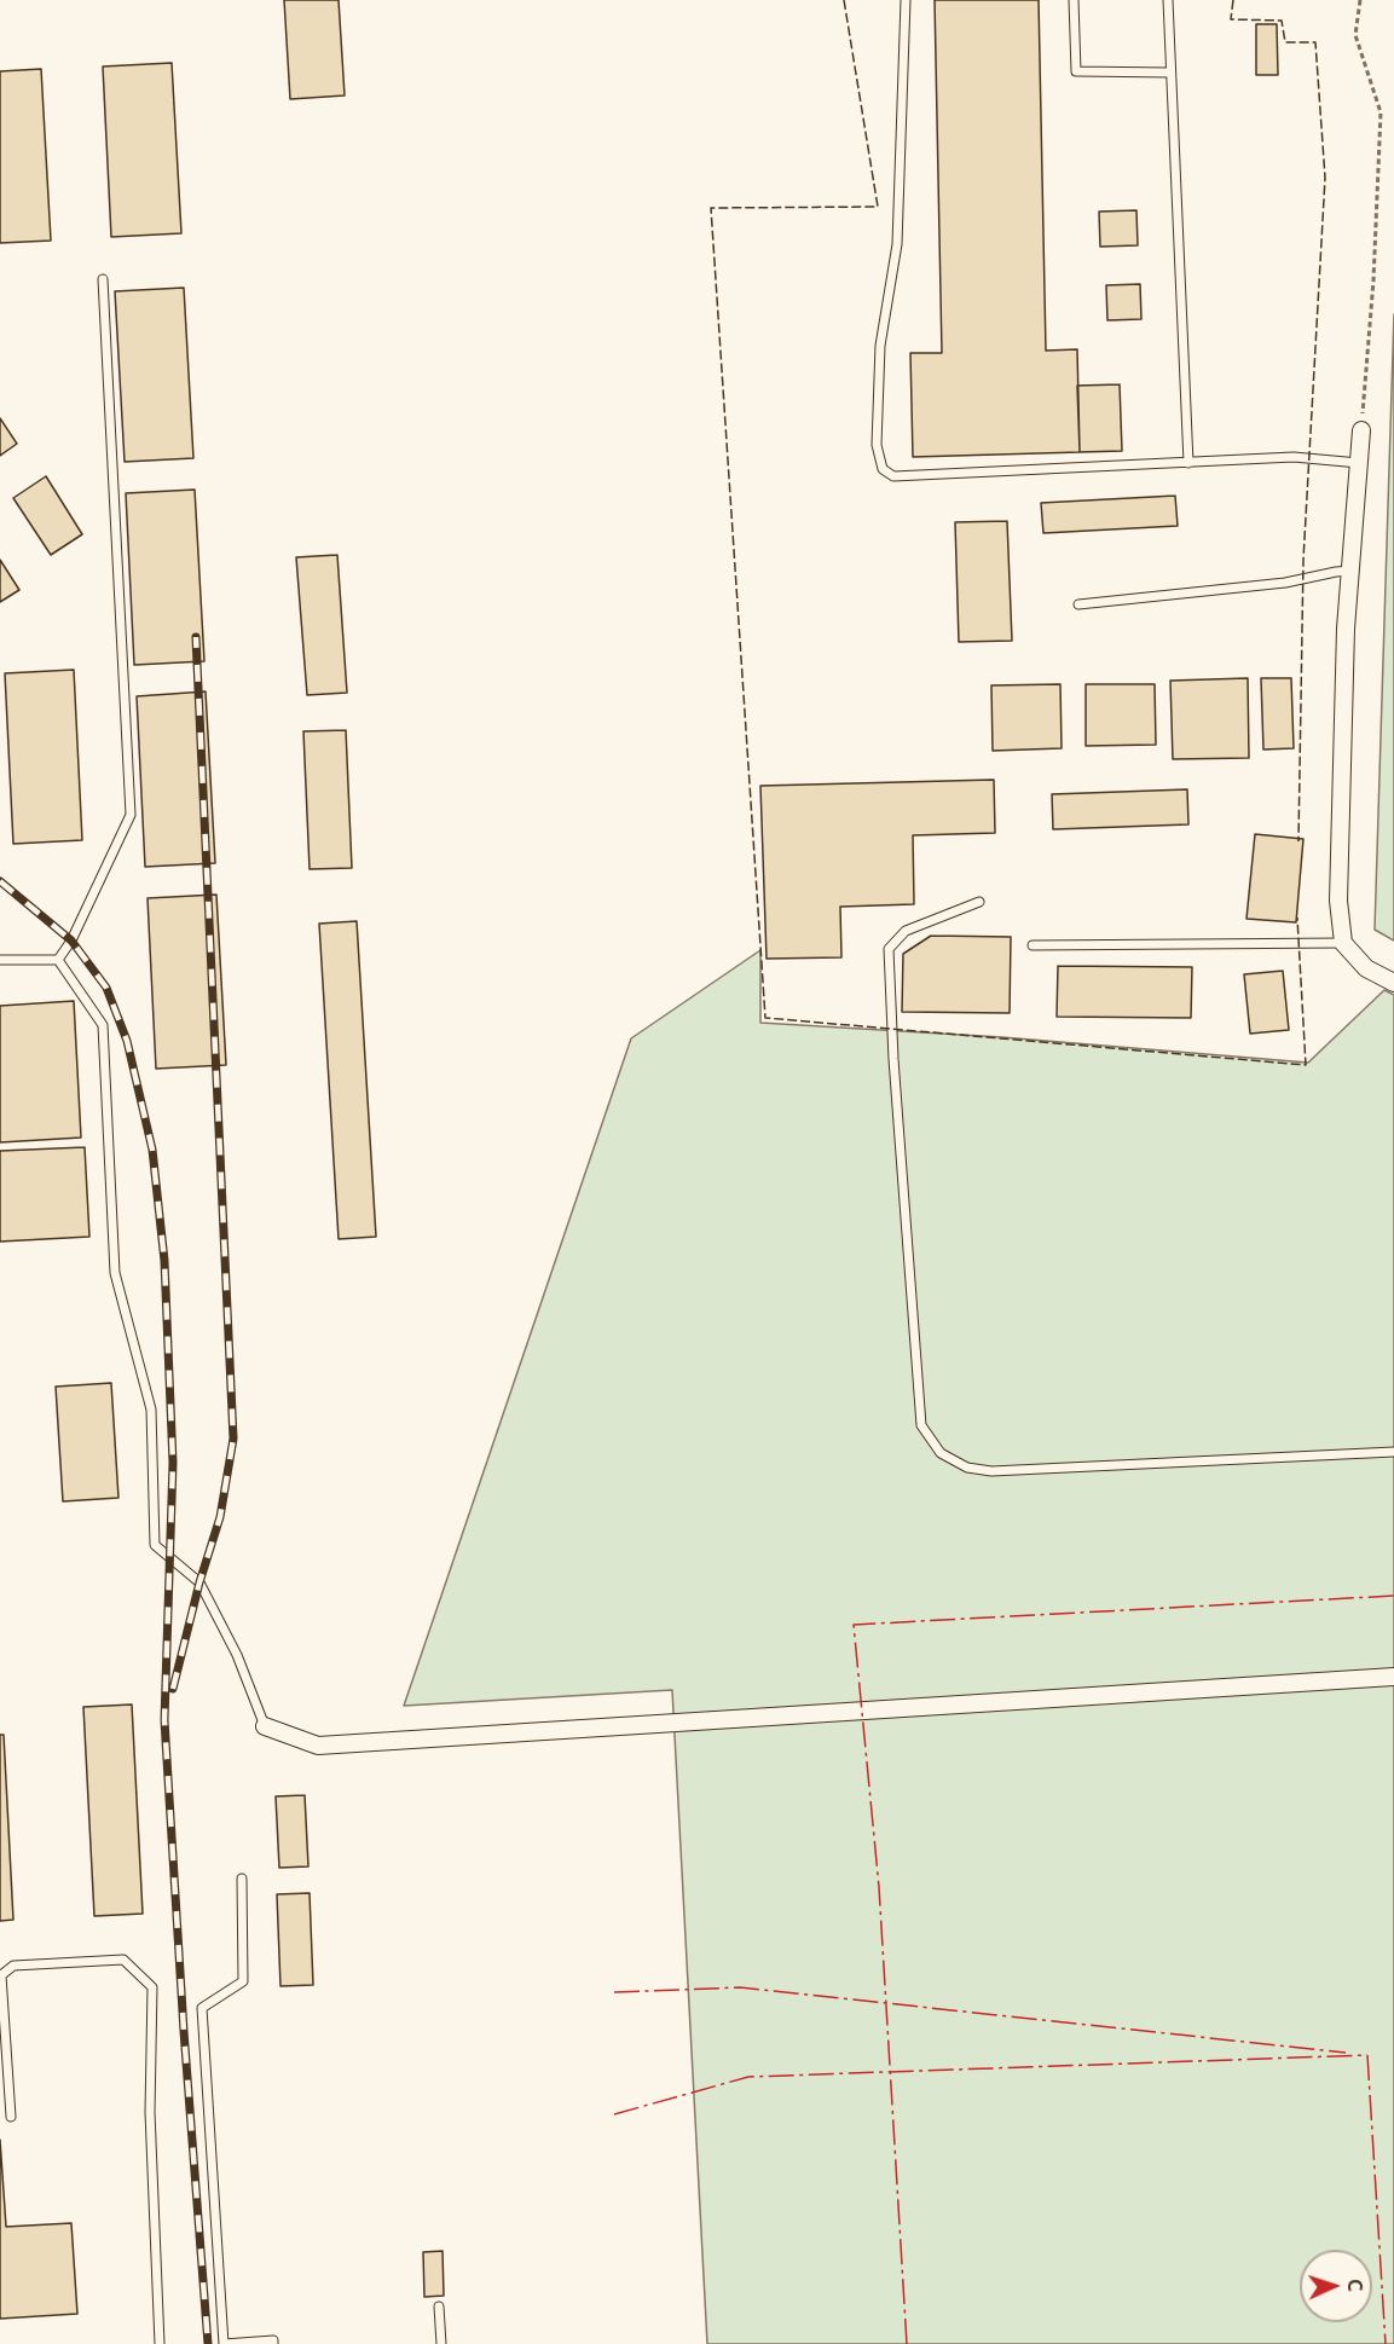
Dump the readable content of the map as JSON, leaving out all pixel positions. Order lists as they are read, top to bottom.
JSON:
{
  "north": "right"
}
